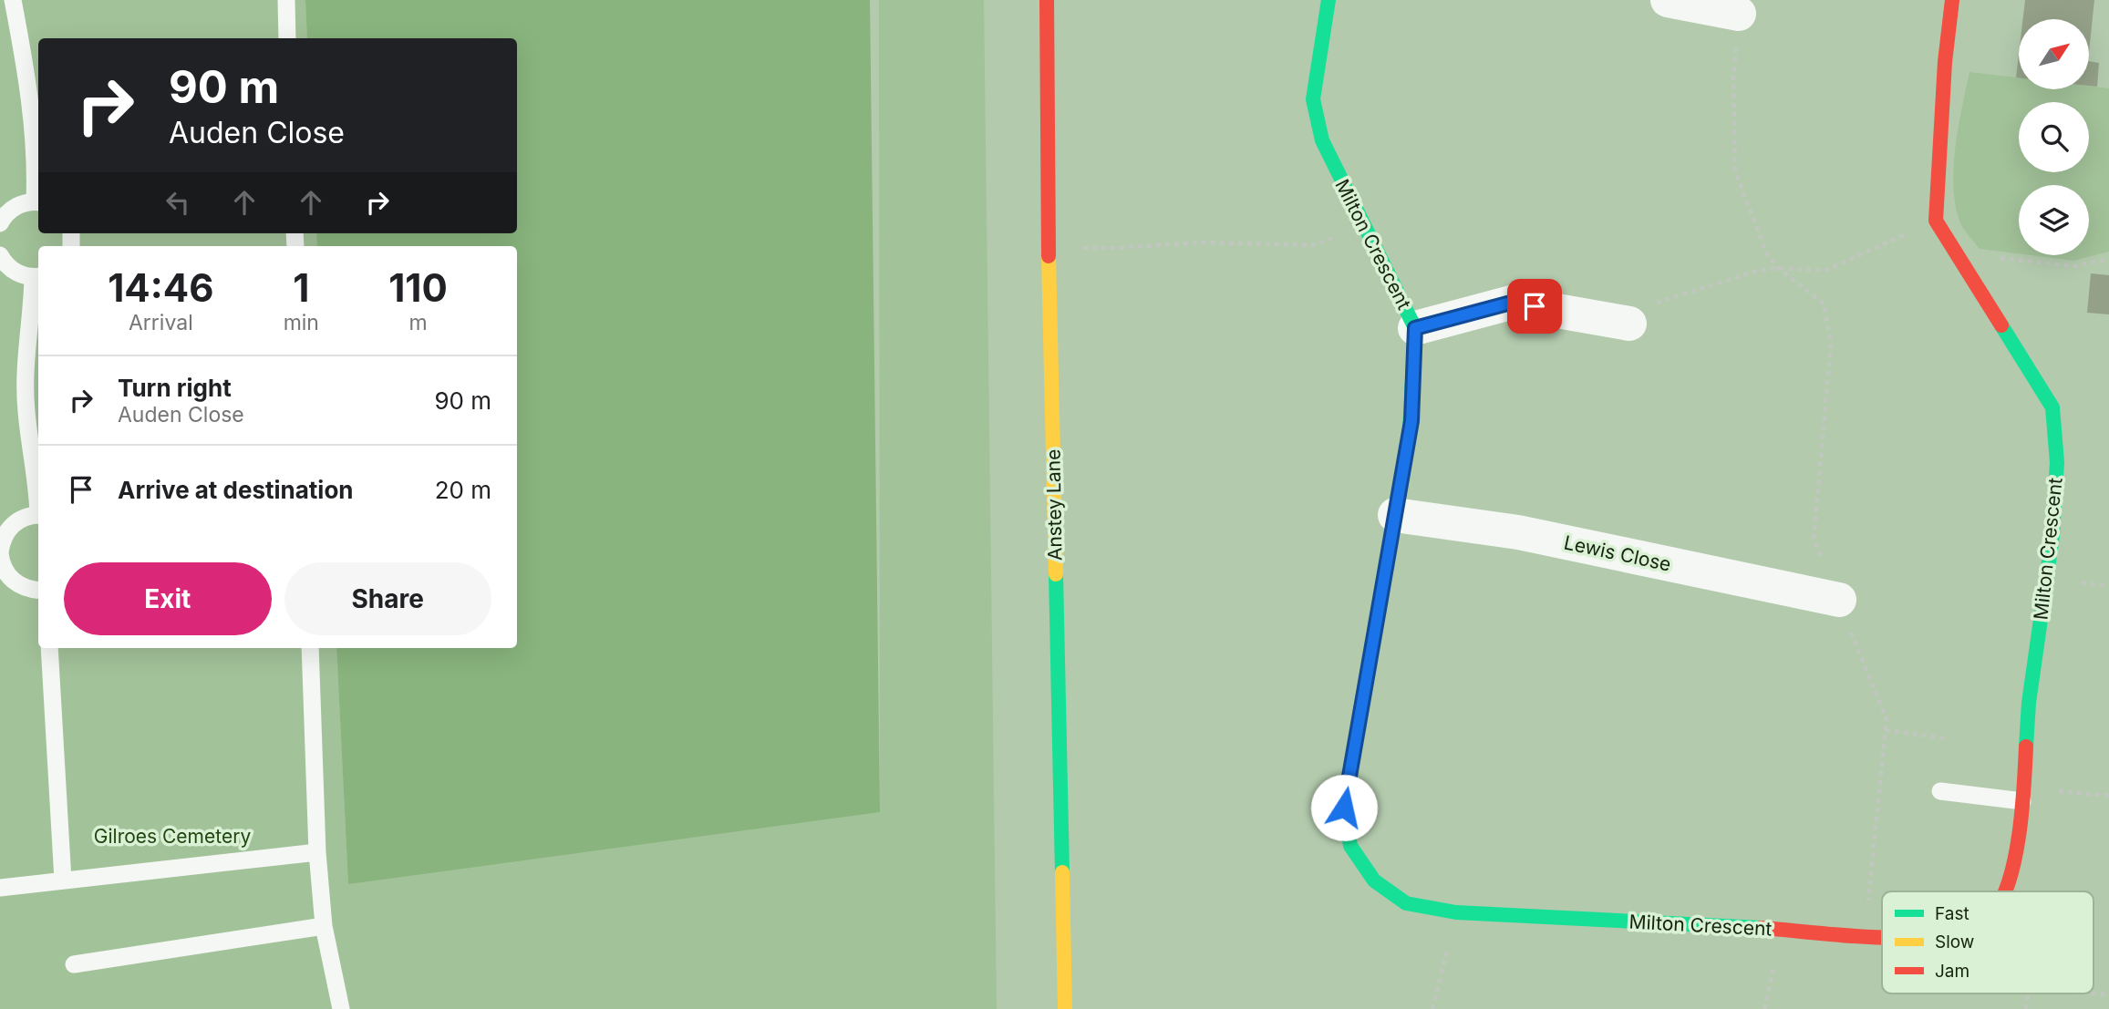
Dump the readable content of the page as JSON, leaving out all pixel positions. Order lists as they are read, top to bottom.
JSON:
{
  "streets": {
    "street": ["Milton Crescent", "Anstey Lane", "Lewis Close"]
  },
  "crossings": [
    ["Milton Crescent", "Lewis Close"]
  ],
  "parks": ["Gilroes Cemetery"],
  "legend": ["Fast", "Slow", "Jam"],
  "north": "top right",
  "page": {
    "turn": ["90 m", "Auden Close"],
    "eta": [
      "14:46",
      "Arrival",
      "1",
      "min",
      "110",
      "m"
    ],
    "list": [
      {
        "name": "Turn right",
        "note": "Auden Close",
        "value": "90 m"
      },
      {
        "name": "Arrive at destination",
        "value": "20 m"
      }
    ],
    "buttons": ["Exit", "Share"]
  }
}
